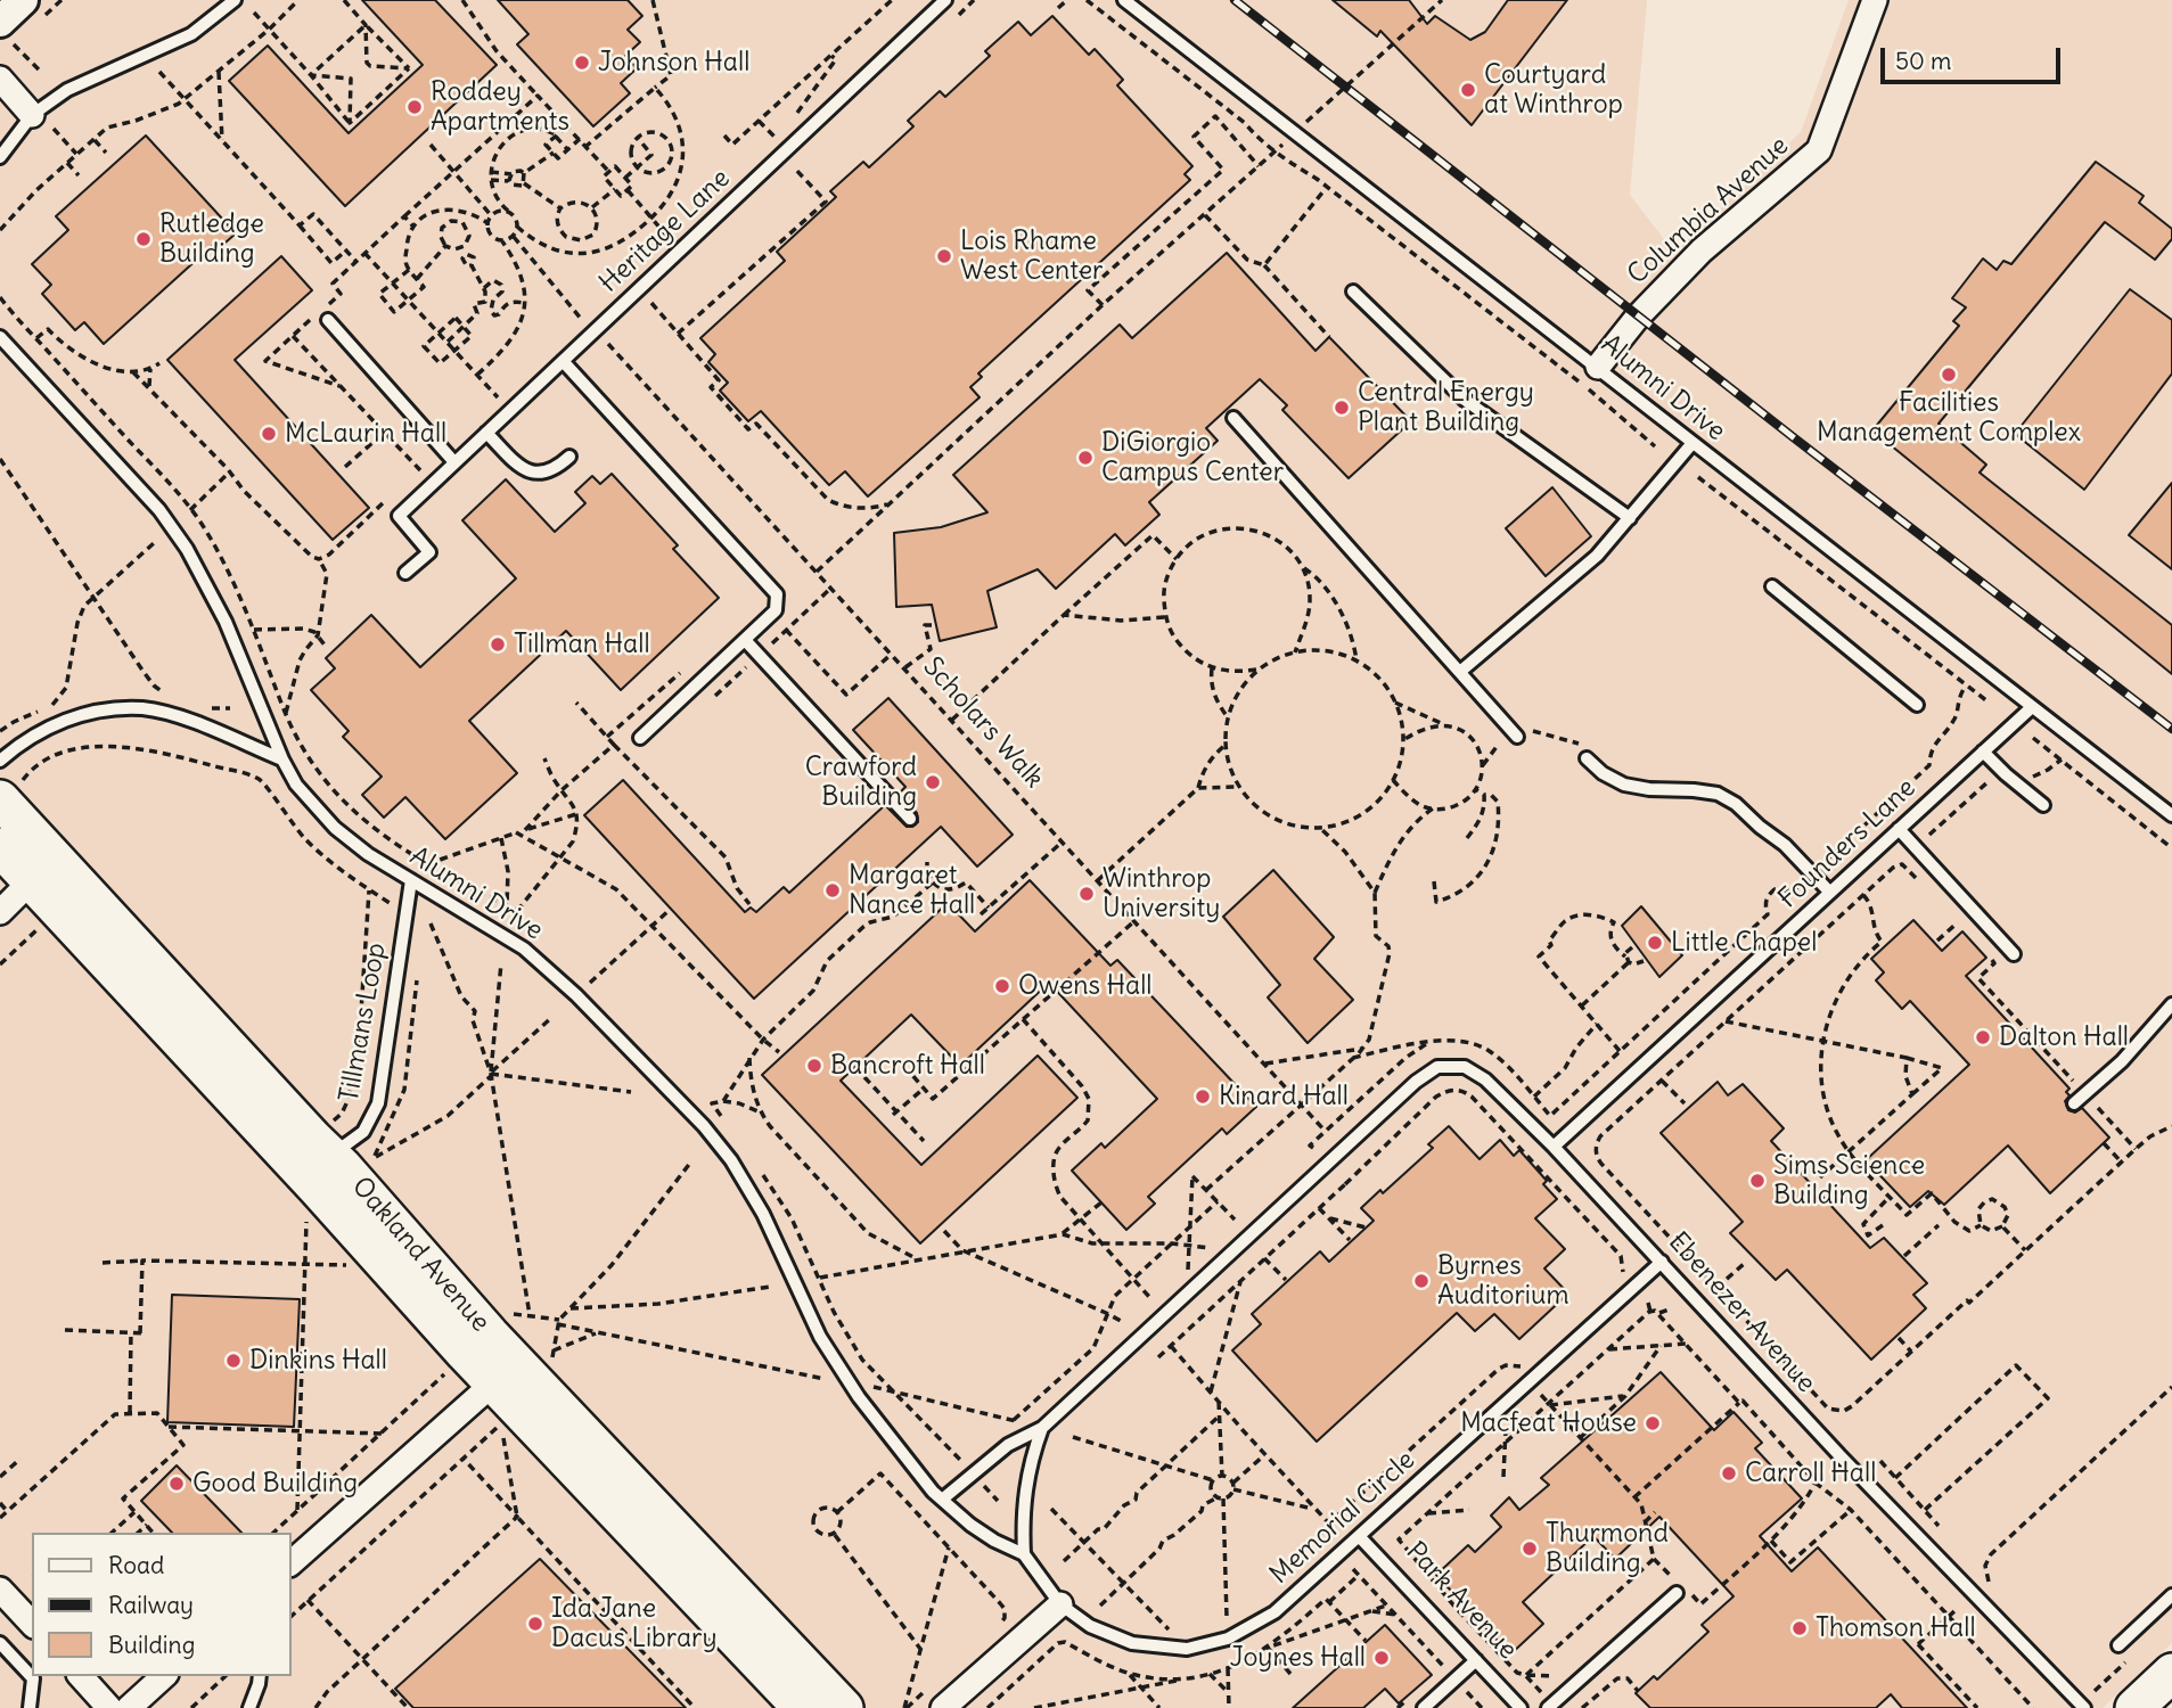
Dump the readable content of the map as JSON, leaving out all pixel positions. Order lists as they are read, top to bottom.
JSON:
{
  "streets": {
    "main road": ["Oakland Avenue"],
    "street": ["Columbia Avenue"],
    "lane": [
      "Heritage Lane",
      "Alumni Drive",
      "Founders Lane",
      "Tillmans Loop",
      "Ebenezer Avenue",
      "Memorial Circle",
      "Park Avenue"
    ],
    "path": ["Scholars Walk"]
  },
  "crossings": [
    ["Columbia Avenue", "Alumni Drive"],
    ["Alumni Drive", "Founders Lane"],
    ["Alumni Drive", "Tillmans Loop"],
    ["Alumni Drive", "Memorial Circle"],
    ["Founders Lane", "Ebenezer Avenue"],
    ["Tillmans Loop", "Oakland Avenue"],
    ["Ebenezer Avenue", "Memorial Circle"],
    ["Memorial Circle", "Park Avenue"]
  ],
  "places": [
    "Johnson Hall",
    "Courtyard at Winthrop",
    "Roddey Apartments",
    "Rutledge Building",
    "Lois Rhame West Center",
    "Facilities Management Complex",
    "Central Energy Plant Building",
    "McLaurin Hall",
    "DiGiorgio Campus Center",
    "Tillman Hall",
    "Crawford Building",
    "Margaret Nance Hall",
    "Winthrop University",
    "Little Chapel",
    "Owens Hall",
    "Dalton Hall",
    "Bancroft Hall",
    "Kinard Hall",
    "Sims Science Building",
    "Byrnes Auditorium",
    "Dinkins Hall",
    "Macfeat House",
    "Carroll Hall",
    "Good Building",
    "Thurmond Building",
    "Ida Jane Dacus Library",
    "Thomson Hall",
    "Joynes Hall"
  ],
  "legend": ["Road", "Railway", "Building"],
  "scale_bar": "50 m"
}
